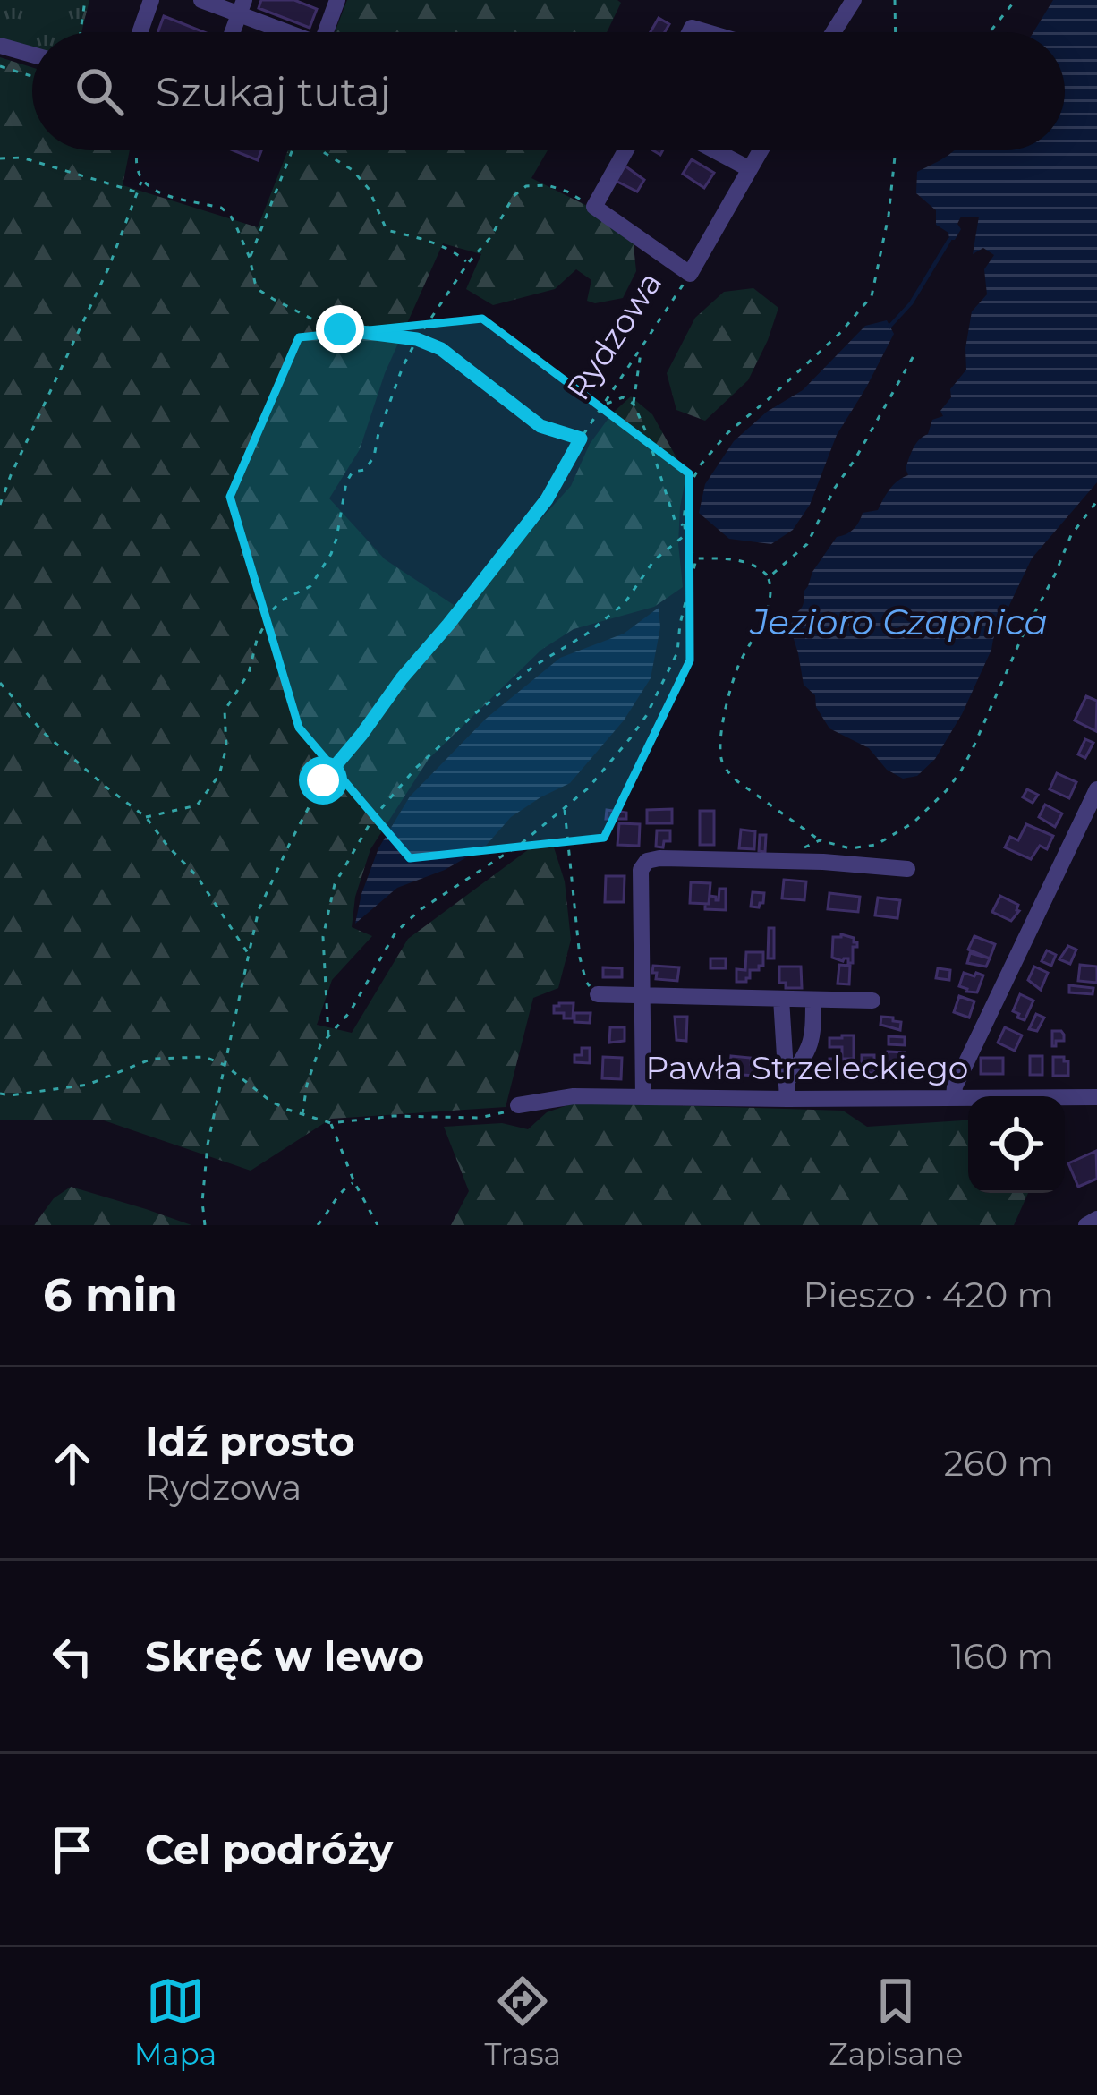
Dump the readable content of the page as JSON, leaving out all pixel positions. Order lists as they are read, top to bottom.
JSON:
{
  "streets": {
    "street": ["Rydzowa", "Pawła Strzeleckiego"]
  },
  "water": ["Jezioro Czapnica"],
  "page": {
    "search": "Szukaj tutaj",
    "heading": ["6 min", "Pieszo · 420 m"],
    "list": [
      ["Idź prosto", "Rydzowa", "260 m"],
      ["Skręć w lewo", "160 m"],
      "Cel podróży"
    ],
    "nav": ["Mapa", "Trasa", "Zapisane"]
  }
}
